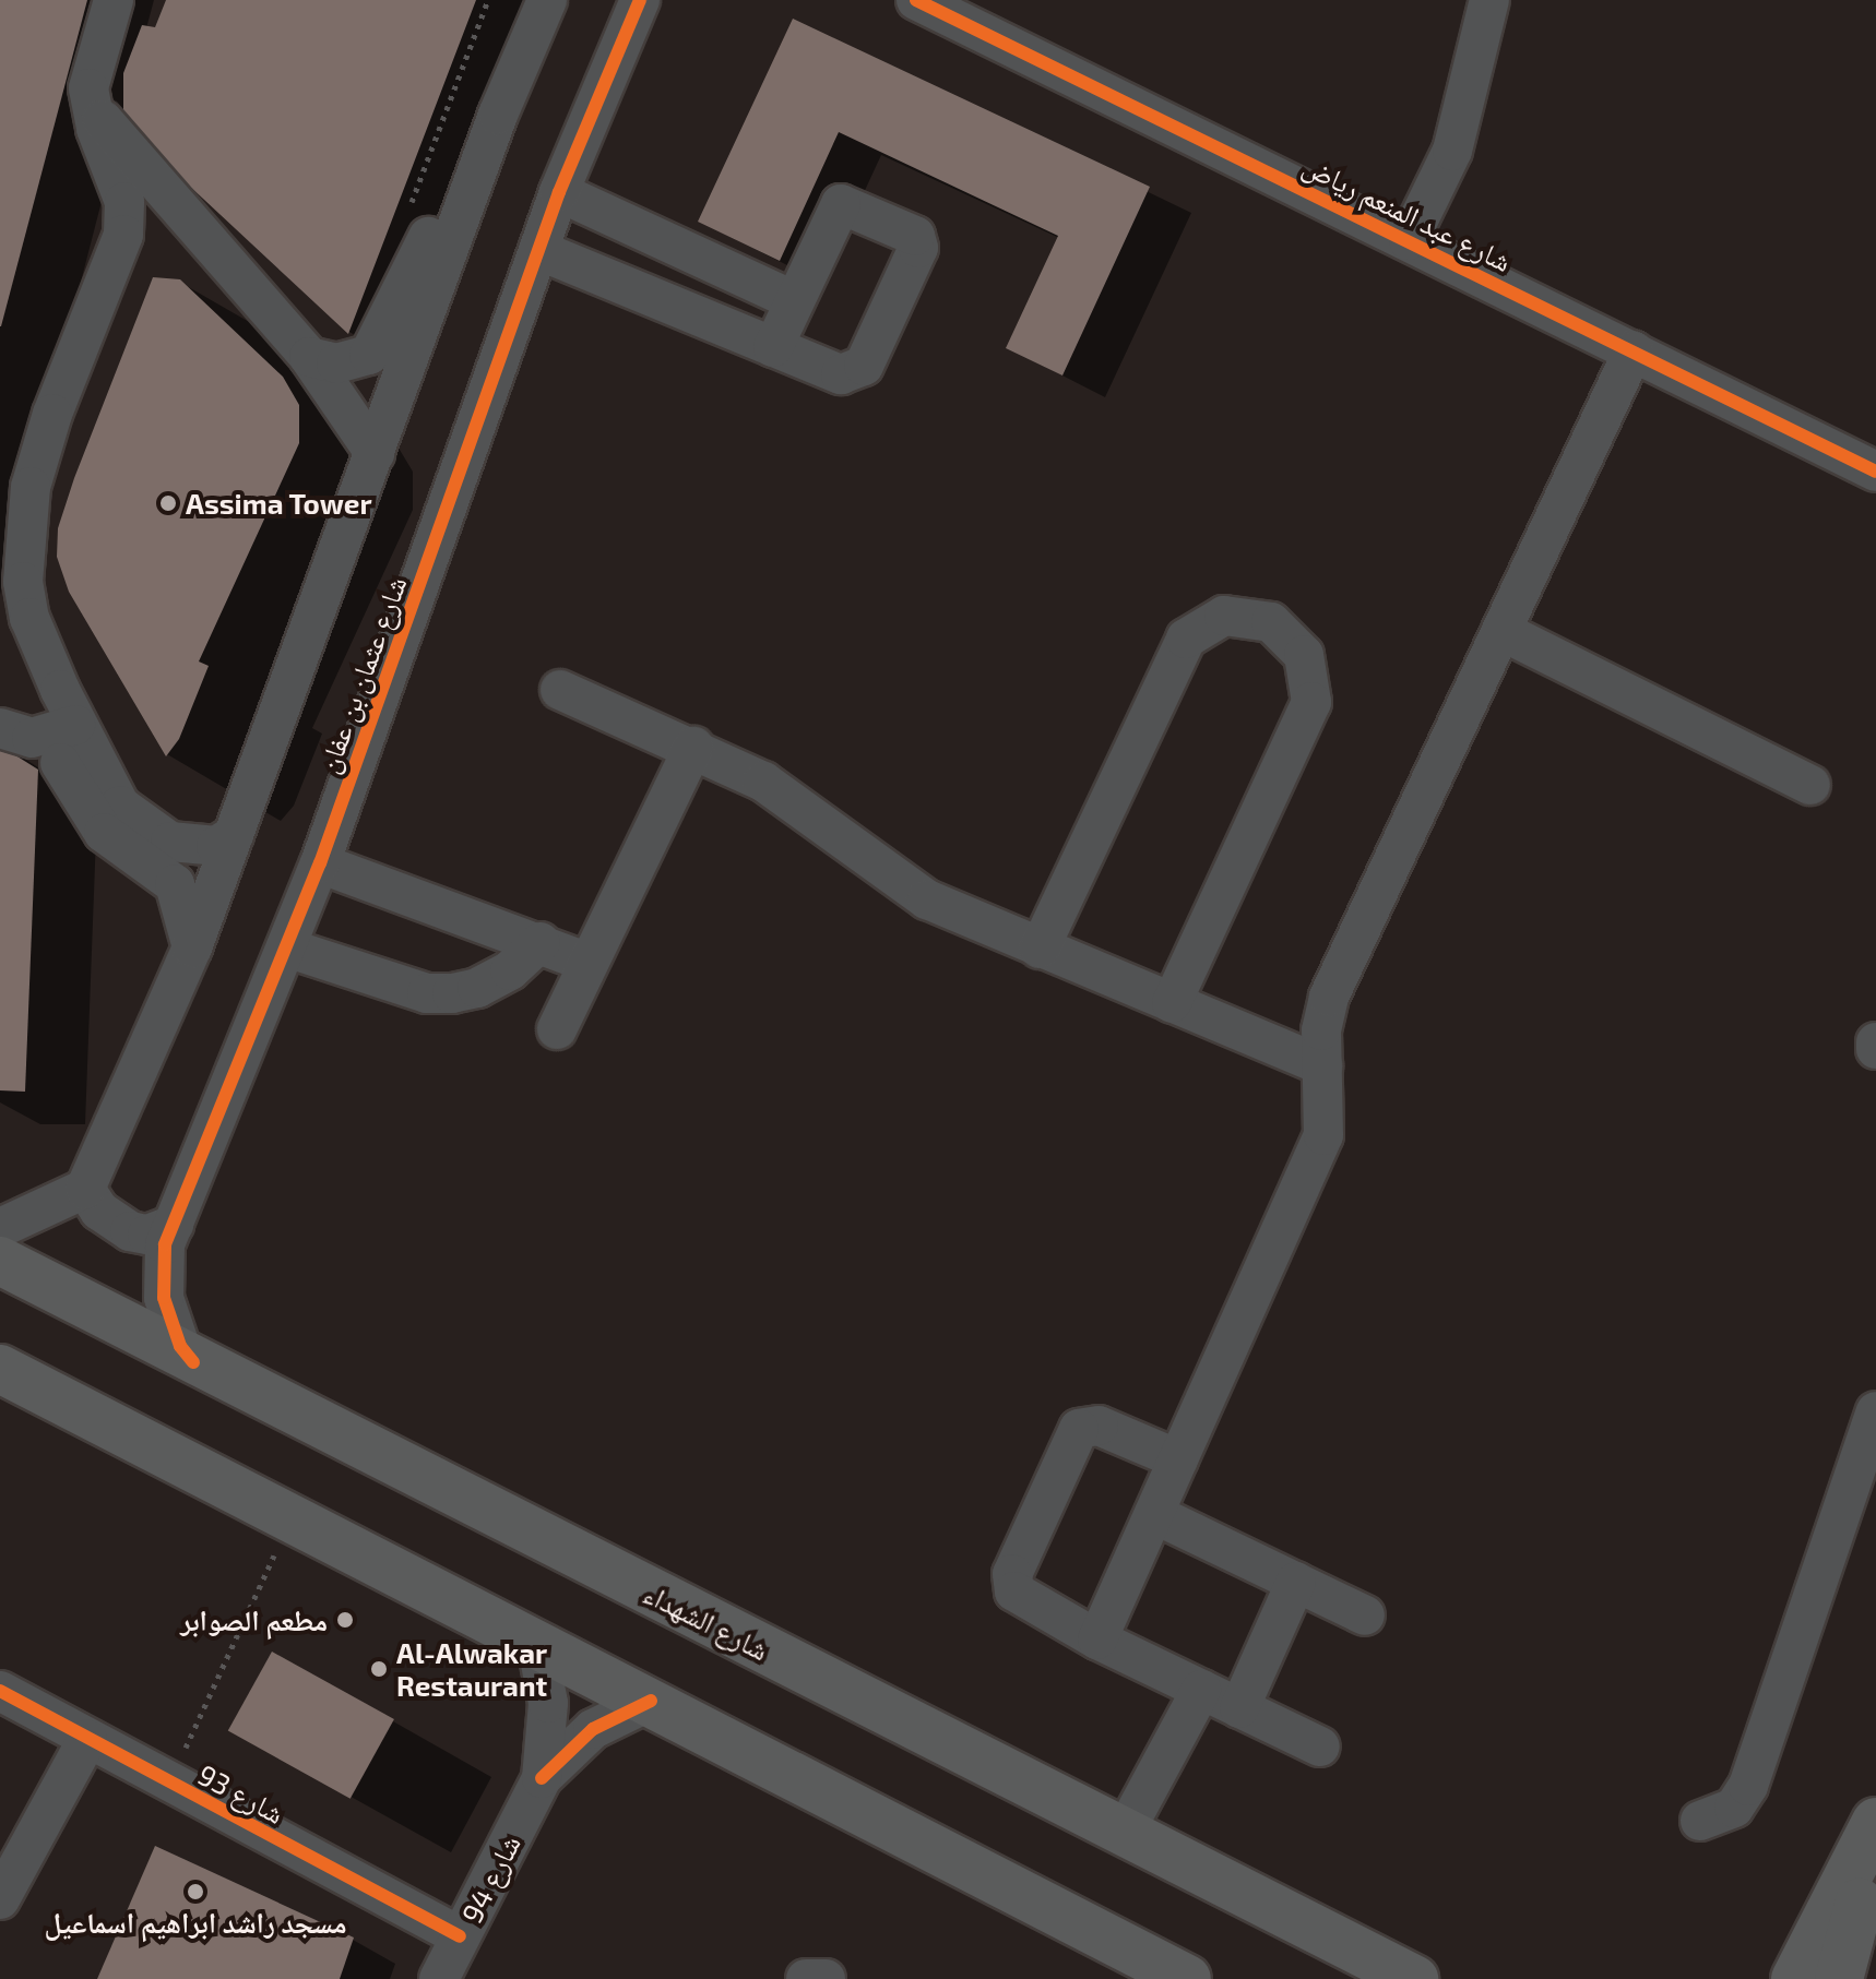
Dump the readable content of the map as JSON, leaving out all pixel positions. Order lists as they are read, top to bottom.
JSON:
{
  "streets": {
    "main road": ["شارع الشهداء"],
    "street": [
      "شارع عبد المنعم رياض",
      "شارع عثمان بن عفان",
      "شارع 93",
      "شارع 94"
    ]
  },
  "crossings": [
    ["شارع عثمان بن عفان", "شارع الشهداء"],
    ["شارع 93", "شارع 94"]
  ],
  "places": [
    "Assima Tower",
    "مطعم الصوابر",
    "Al-Alwakar Restaurant",
    "مسجد راشد ابراهيم اسماعيل"
  ]
}
